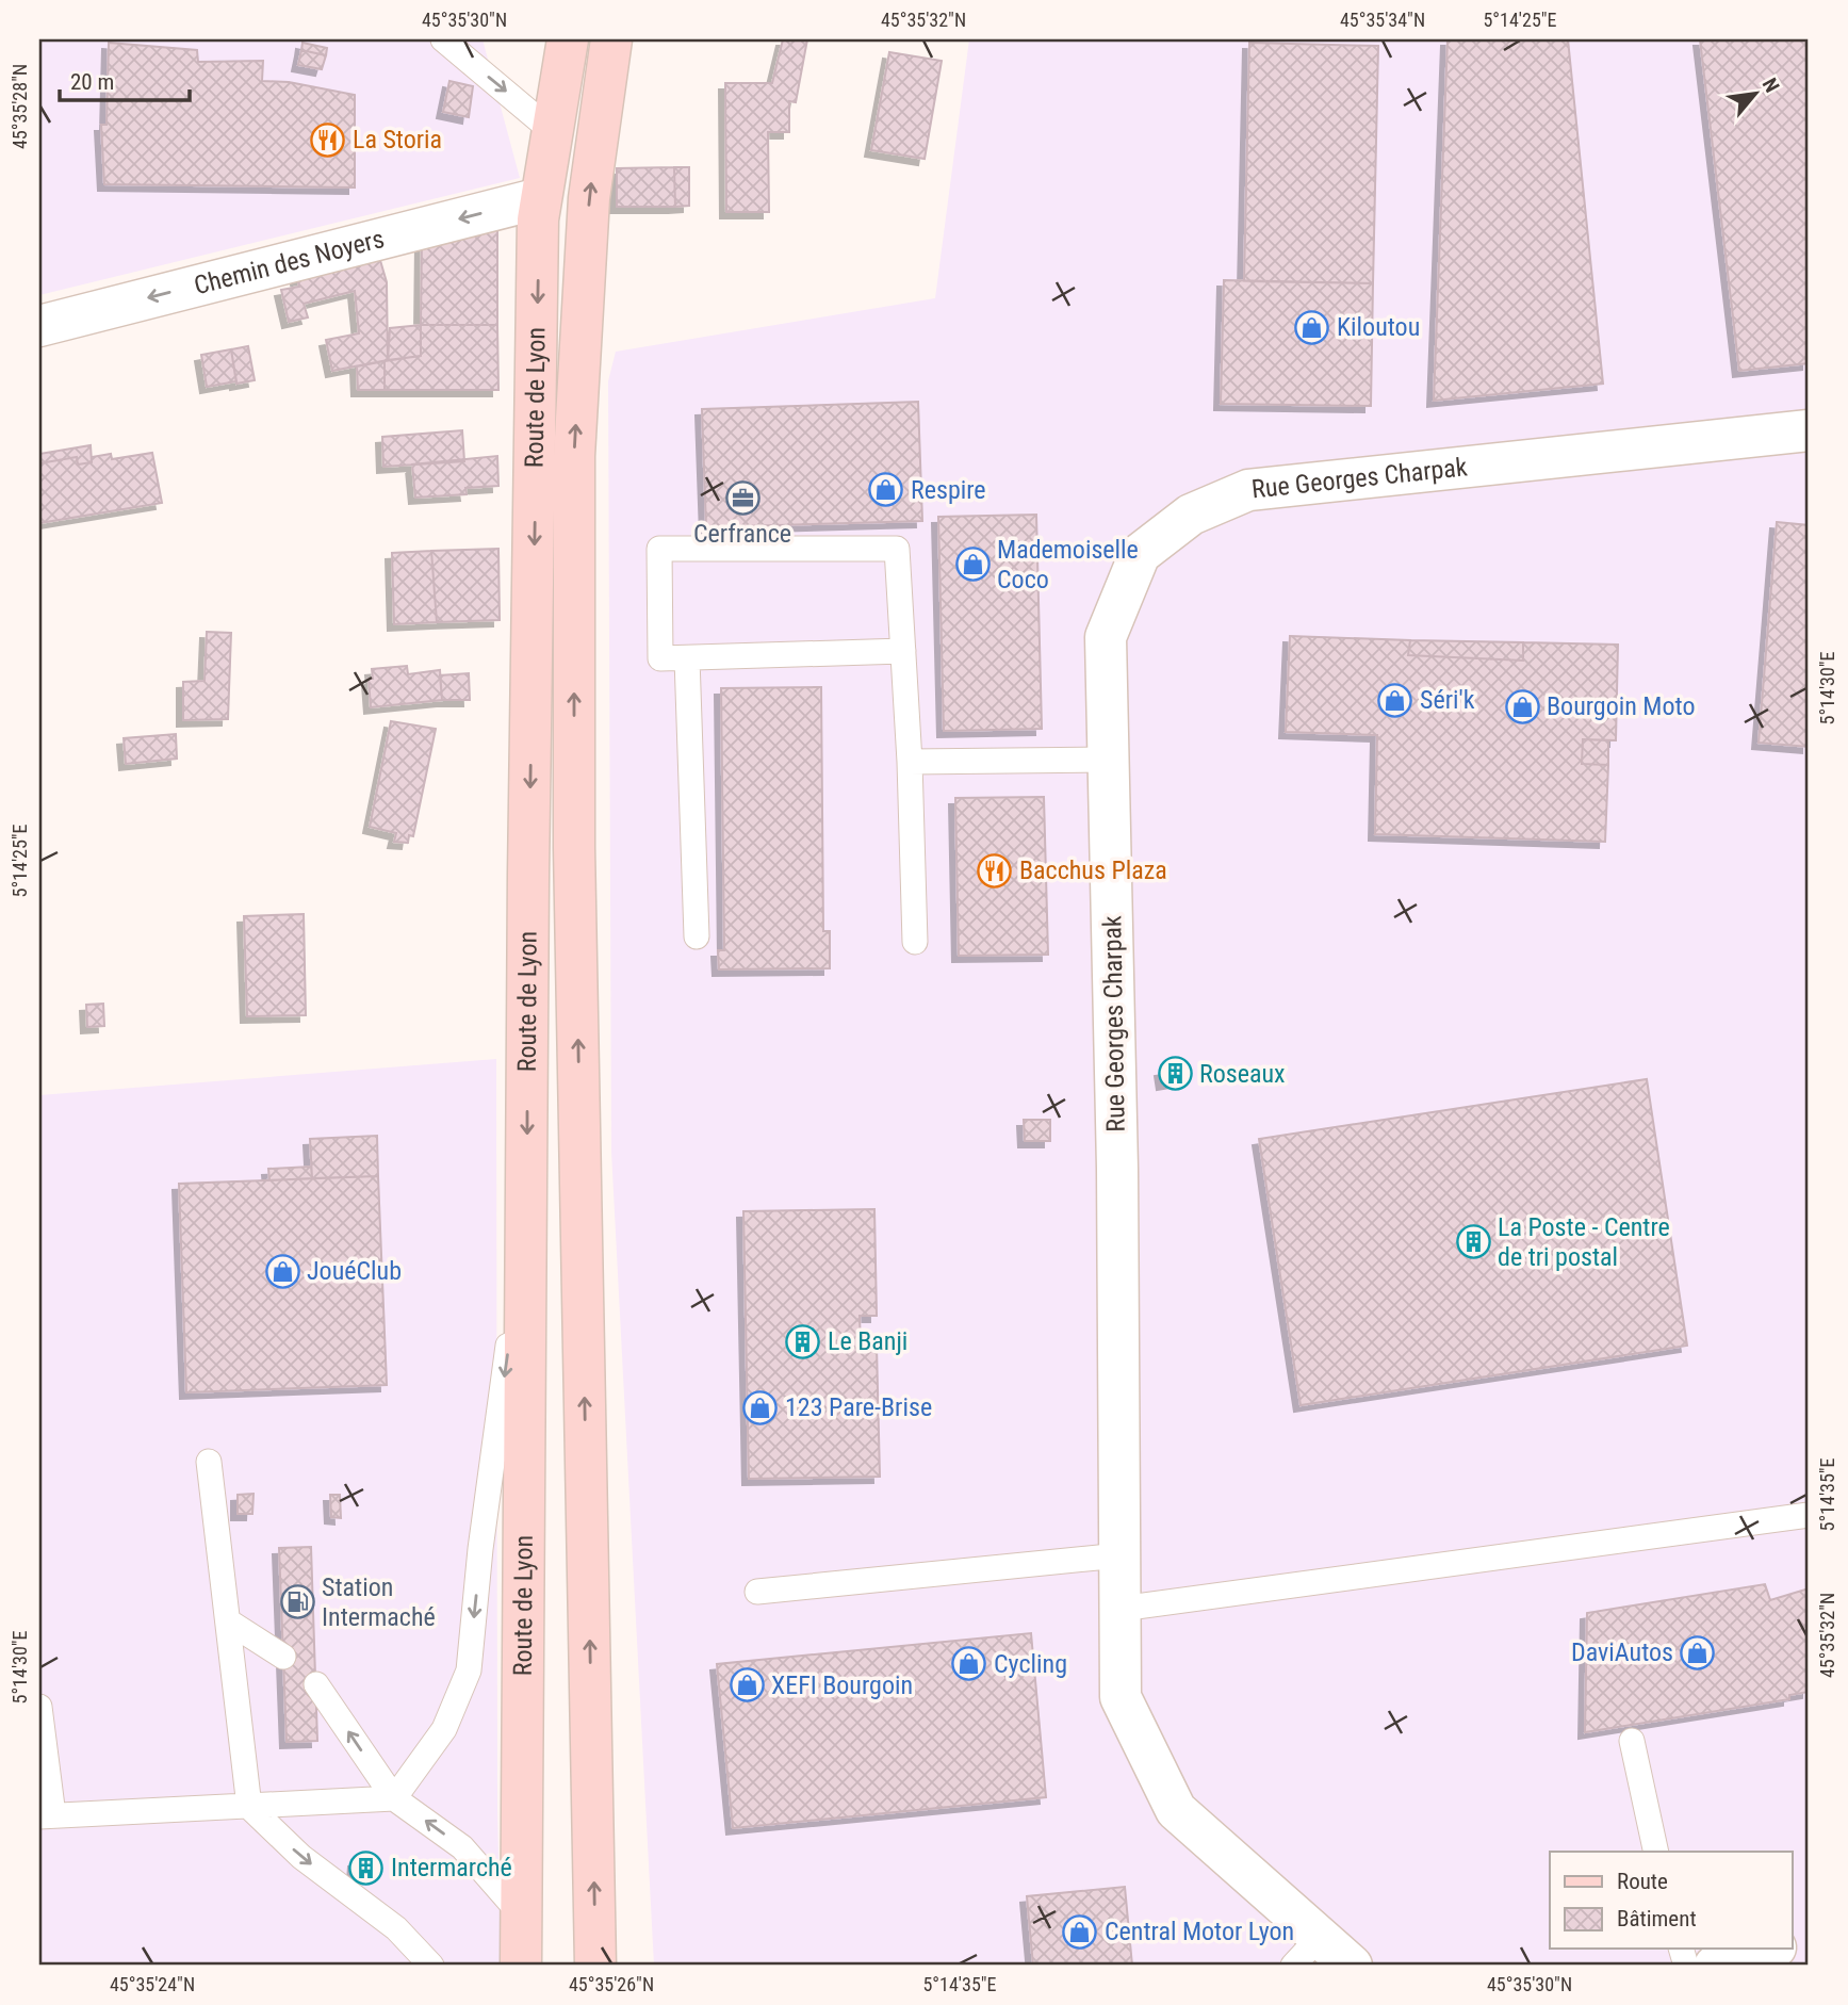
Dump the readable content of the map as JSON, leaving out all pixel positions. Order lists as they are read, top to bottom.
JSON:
{
  "streets": {
    "main road": ["Route de Lyon"],
    "street": ["Chemin des Noyers", "Rue Georges Charpak"]
  },
  "crossings": [
    ["Chemin des Noyers", "Route de Lyon"]
  ],
  "one_way": ["Chemin des Noyers"],
  "places": {
    "restaurant": ["La Storia", "Bacchus Plaza"],
    "shop": [
      "Kiloutou",
      "Respire",
      "Mademoiselle Coco",
      "Séri'k",
      "Bourgoin Moto",
      "JouéClub",
      "123 Pare-Brise",
      "DaviAutos",
      "Cycling",
      "XEFI Bourgoin",
      "Central Motor Lyon"
    ],
    "office": ["Cerfrance"],
    "building": [
      "Roseaux",
      "La Poste - Centre de tri postal",
      "Le Banji",
      "Intermarché"
    ],
    "fuel station": ["Station Intermaché"]
  },
  "legend": ["Route", "Bâtiment"],
  "scale_bar": "20 m",
  "north": "top right",
  "coordinates": [
    "45°35'30\"N",
    "45°35'32\"N",
    "45°35'34\"N",
    "5°14'25\"E",
    "45°35'28\"N",
    "5°14'30\"E",
    "5°14'35\"E",
    "45°35'24\"N",
    "45°35'26\"N"
  ]
}
